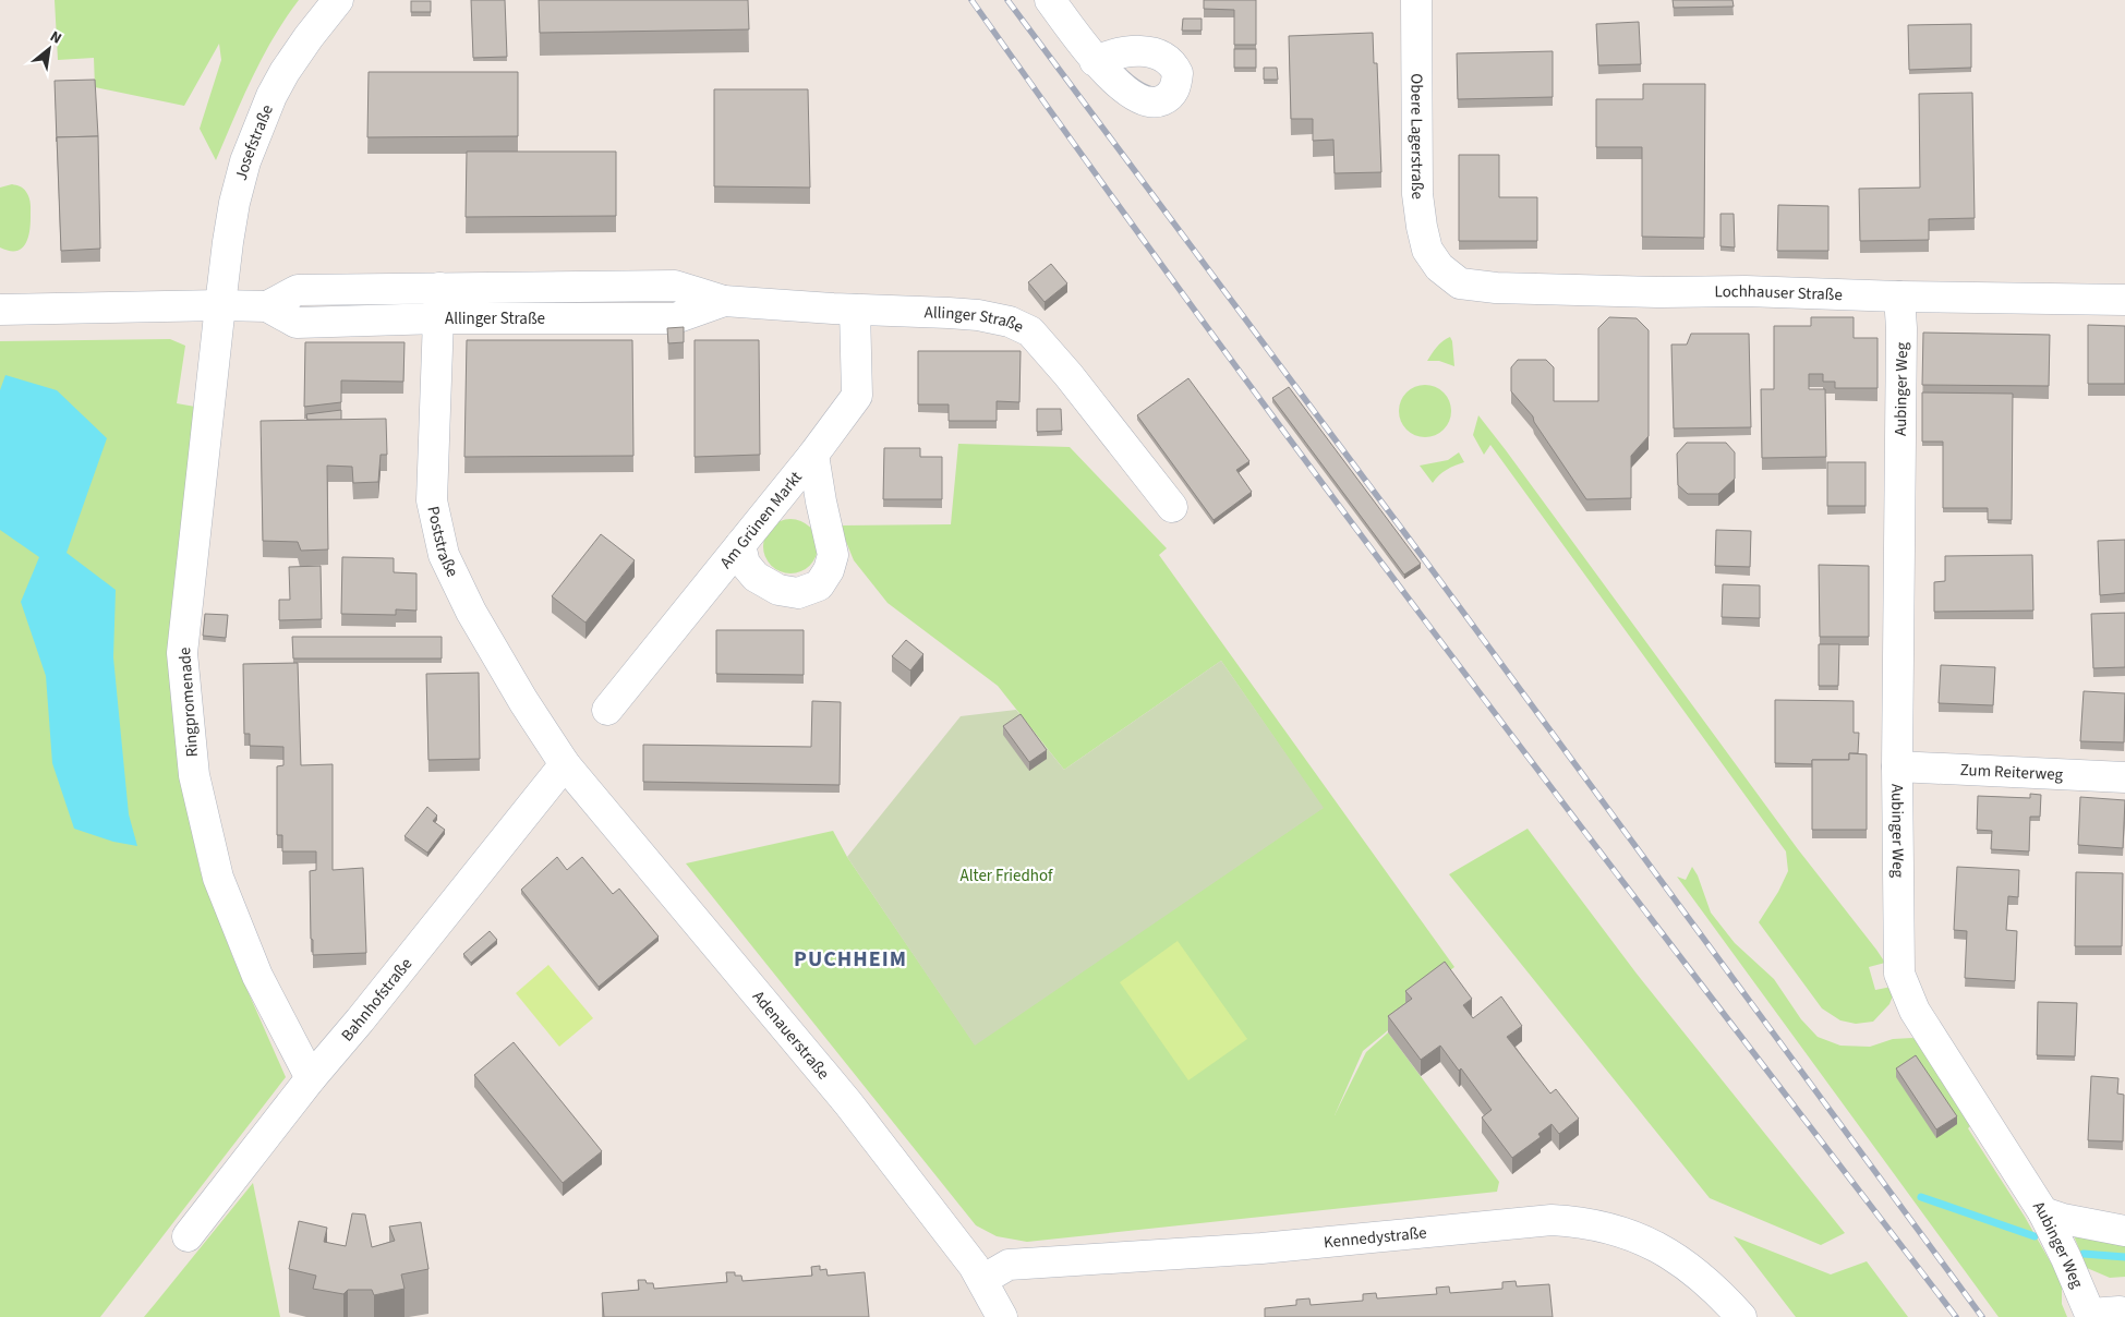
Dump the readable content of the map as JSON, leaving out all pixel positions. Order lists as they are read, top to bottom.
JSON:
{
  "streets": {
    "street": [
      "Obere Lagerstraße",
      "Josefstraße",
      "Lochhauser Straße",
      "Allinger Straße",
      "Aubinger Weg",
      "Am Grünen Markt",
      "Poststraße",
      "Ringpromenade",
      "Zum Reiterweg",
      "Bahnhofstraße",
      "Adenauerstraße",
      "Kennedystraße"
    ]
  },
  "crossings": [
    ["Obere Lagerstraße", "Lochhauser Straße"],
    ["Josefstraße", "Allinger Straße"],
    ["Josefstraße", "Ringpromenade"],
    ["Lochhauser Straße", "Aubinger Weg"],
    ["Allinger Straße", "Am Grünen Markt"],
    ["Allinger Straße", "Poststraße"],
    ["Allinger Straße", "Ringpromenade"],
    ["Aubinger Weg", "Zum Reiterweg"],
    ["Poststraße", "Bahnhofstraße"],
    ["Poststraße", "Adenauerstraße"],
    ["Ringpromenade", "Bahnhofstraße"],
    ["Bahnhofstraße", "Adenauerstraße"],
    ["Adenauerstraße", "Kennedystraße"]
  ],
  "districts": ["PUCHHEIM"],
  "parks": ["Alter Friedhof"],
  "north": "top right"
}
